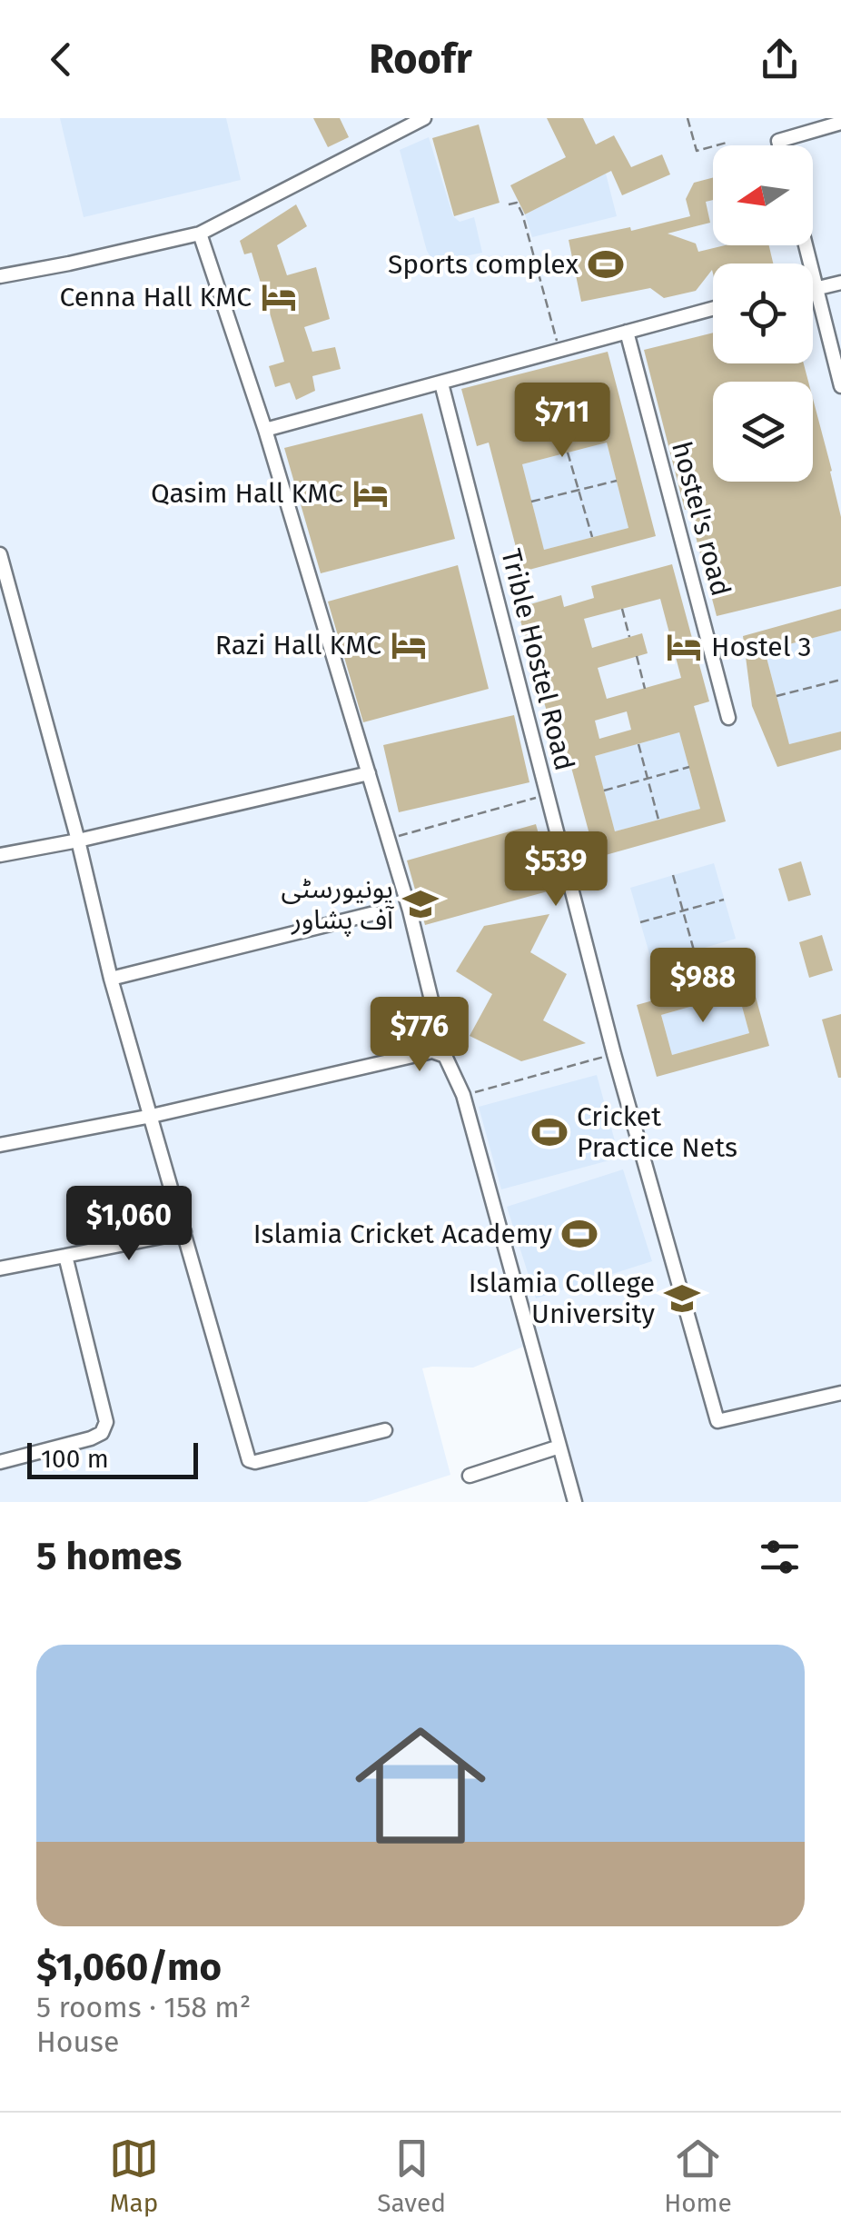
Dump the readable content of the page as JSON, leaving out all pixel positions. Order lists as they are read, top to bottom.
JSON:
{
  "streets": {
    "street": ["hostel's road", "Trible Hostel Road"]
  },
  "places": {
    "sports": ["Sports complex", "Cricket Practice Nets", "Islamia Cricket Academy"],
    "hotel": [
      "Cenna Hall KMC",
      "Qasim Hall KMC",
      "Razi Hall KMC",
      "Hostel 3"
    ],
    "school or university": ["یونیورسٹی آف پشاور", "Islamia College University"]
  },
  "scale_bar": "100 m",
  "north": "left",
  "page": {
    "header": "Roofr",
    "price": [
      "$711",
      "$539",
      "$988",
      "$776",
      "$1,060"
    ],
    "scale": "100 m",
    "heading": "5 homes",
    "list": [
      {
        "name": "$1,060/mo",
        "note": "5 rooms · 158 m² · House"
      }
    ],
    "tabs": ["Map", "Saved", "Home"]
  }
}
